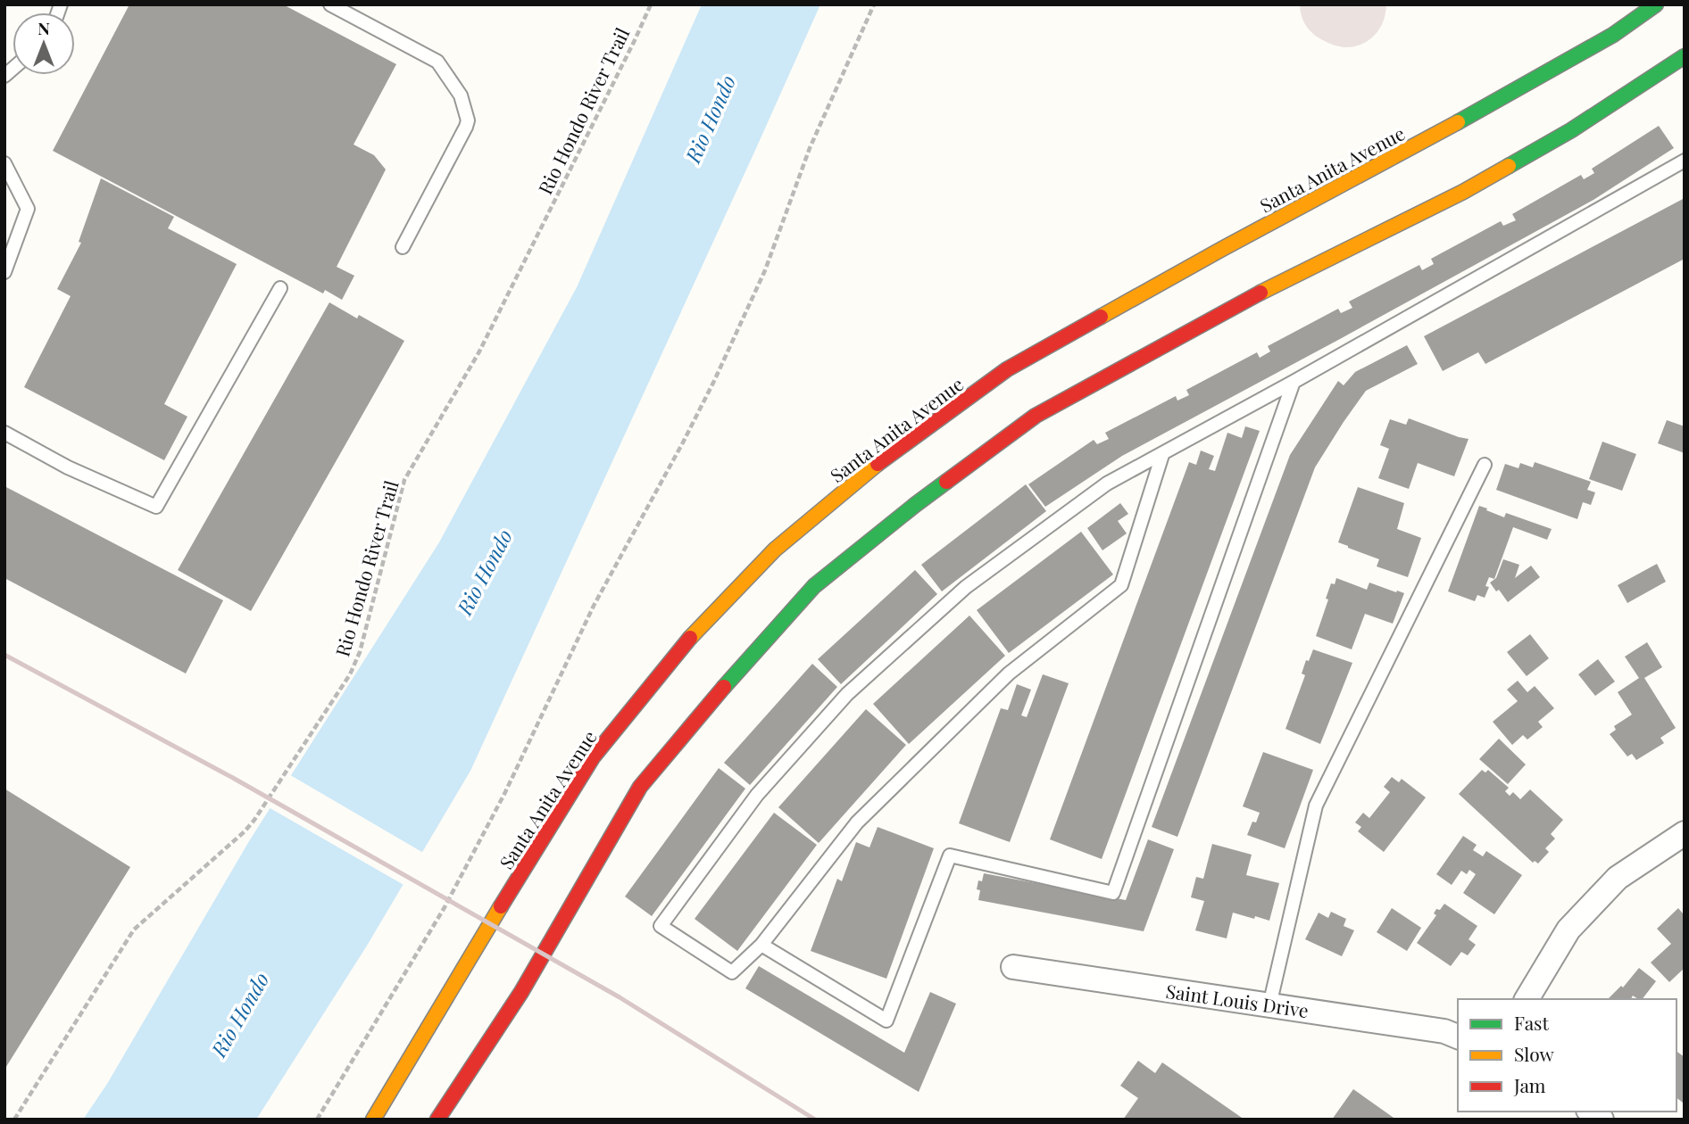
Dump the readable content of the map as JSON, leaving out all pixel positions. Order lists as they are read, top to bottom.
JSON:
{
  "streets": {
    "main road": ["Santa Anita Avenue"],
    "street": ["Saint Louis Drive"],
    "path": ["Rio Hondo River Trail"]
  },
  "water": ["Rio Hondo"],
  "legend": ["Fast", "Slow", "Jam"],
  "north": "top"
}
